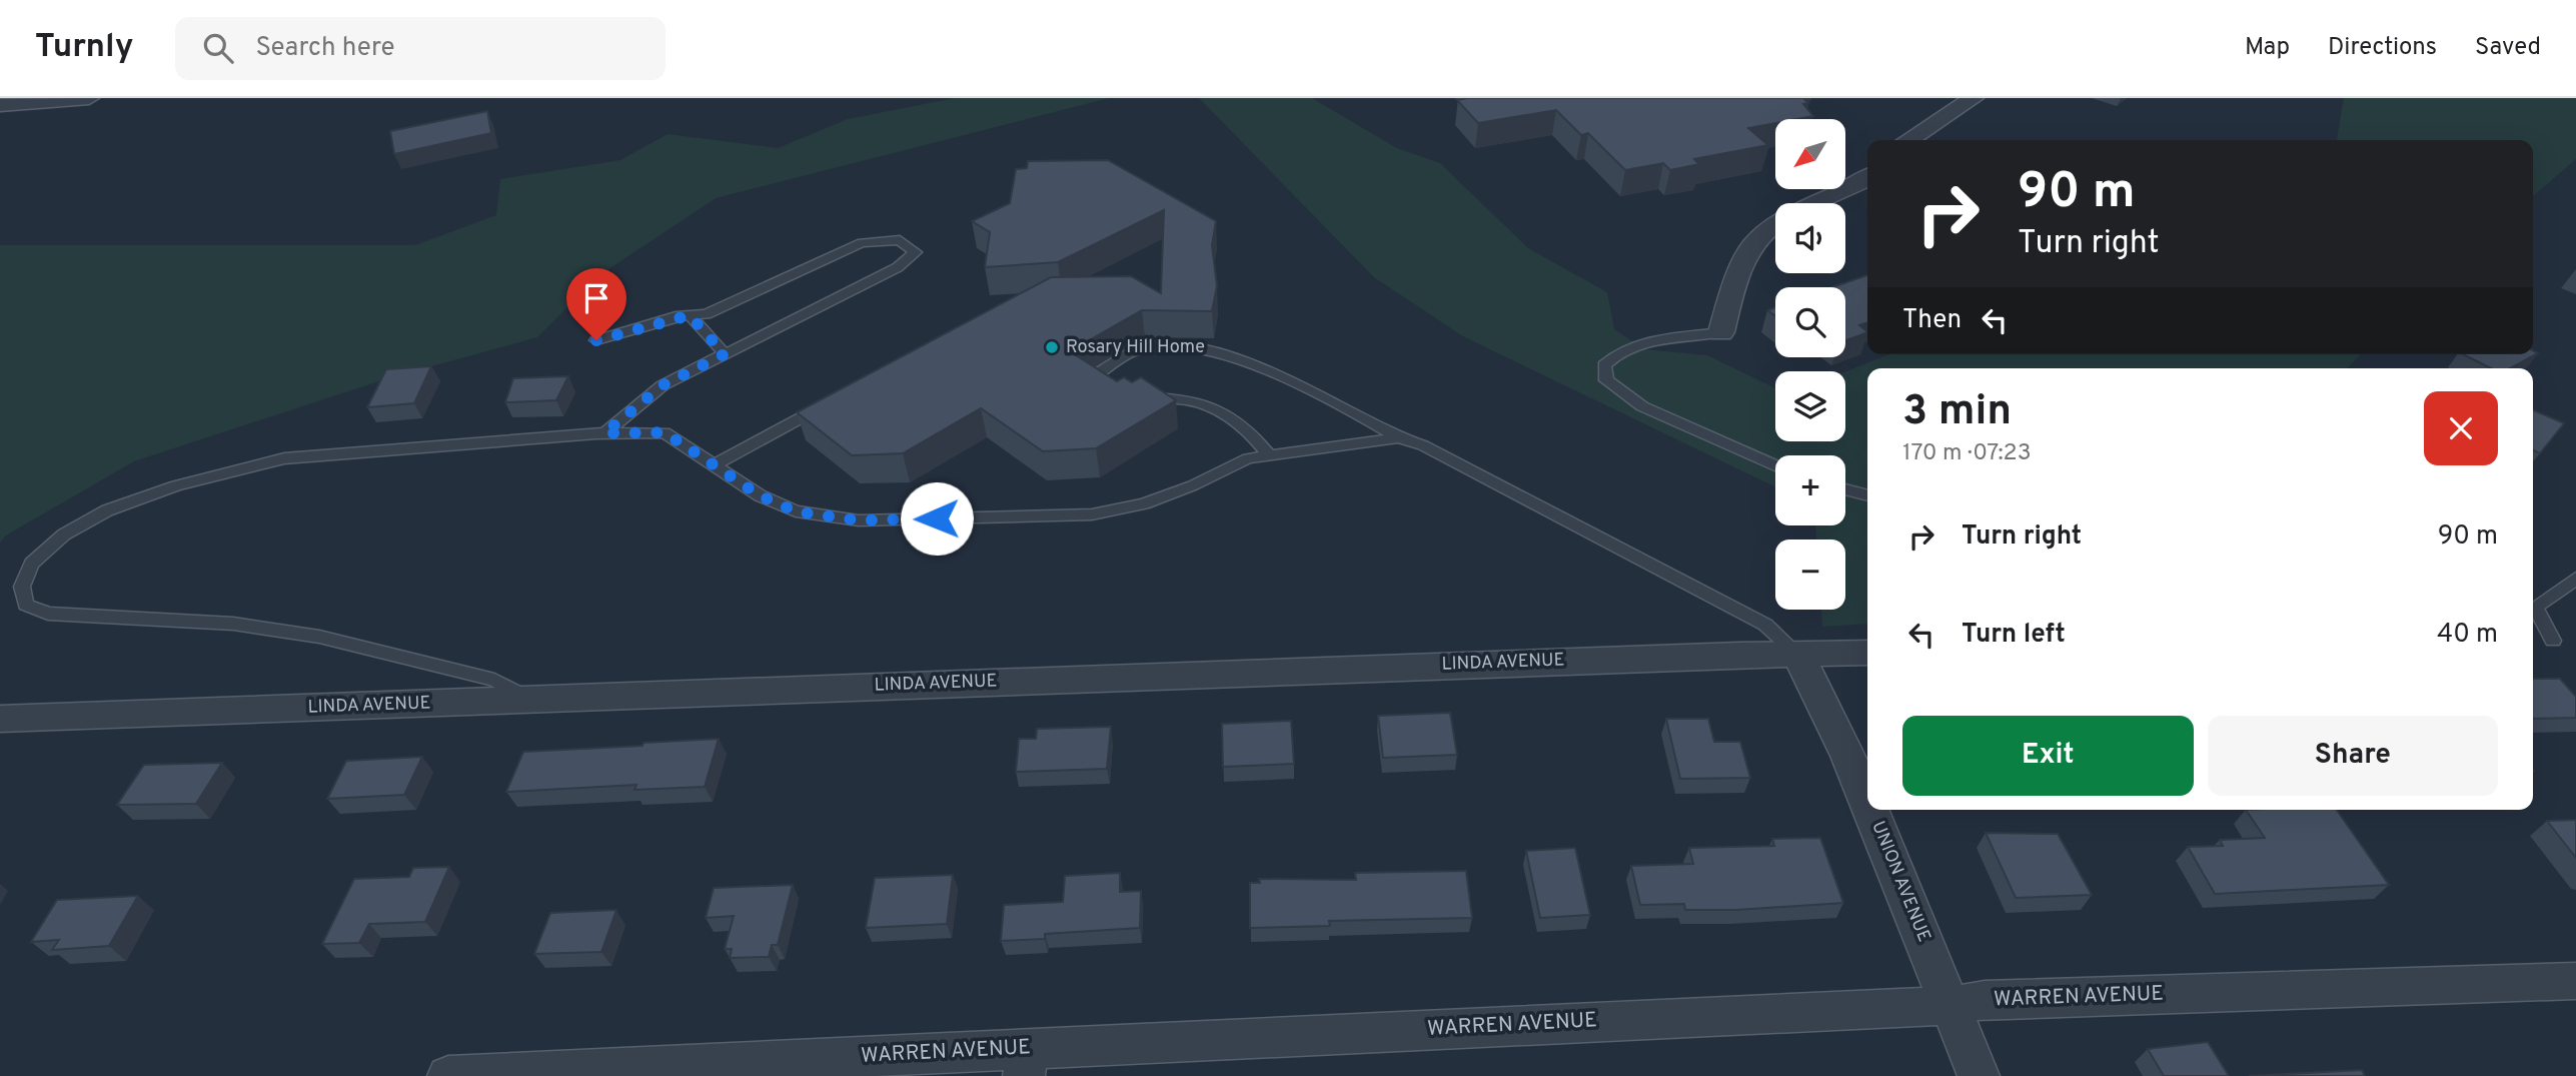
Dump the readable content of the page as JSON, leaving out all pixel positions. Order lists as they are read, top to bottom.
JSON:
{
  "streets": {
    "street": ["LINDA AVENUE", "UNION AVENUE", "WARREN AVENUE"]
  },
  "crossings": [
    ["LINDA AVENUE", "UNION AVENUE"],
    ["UNION AVENUE", "WARREN AVENUE"]
  ],
  "places": ["Rosary Hill Home"],
  "north": "bottom left",
  "page": {
    "header": "Turnly",
    "search": "Search here",
    "nav": ["Map", "Directions", "Saved"],
    "map_buttons": ["+", "−"],
    "turn": ["90 m", "Turn right"],
    "then": "Then",
    "heading": ["3 min", "170 m · 07:23"],
    "list": [
      {
        "name": "Turn right",
        "value": "90 m"
      },
      {
        "name": "Turn left",
        "value": "40 m"
      }
    ],
    "buttons": ["Exit", "Share"]
  }
}
